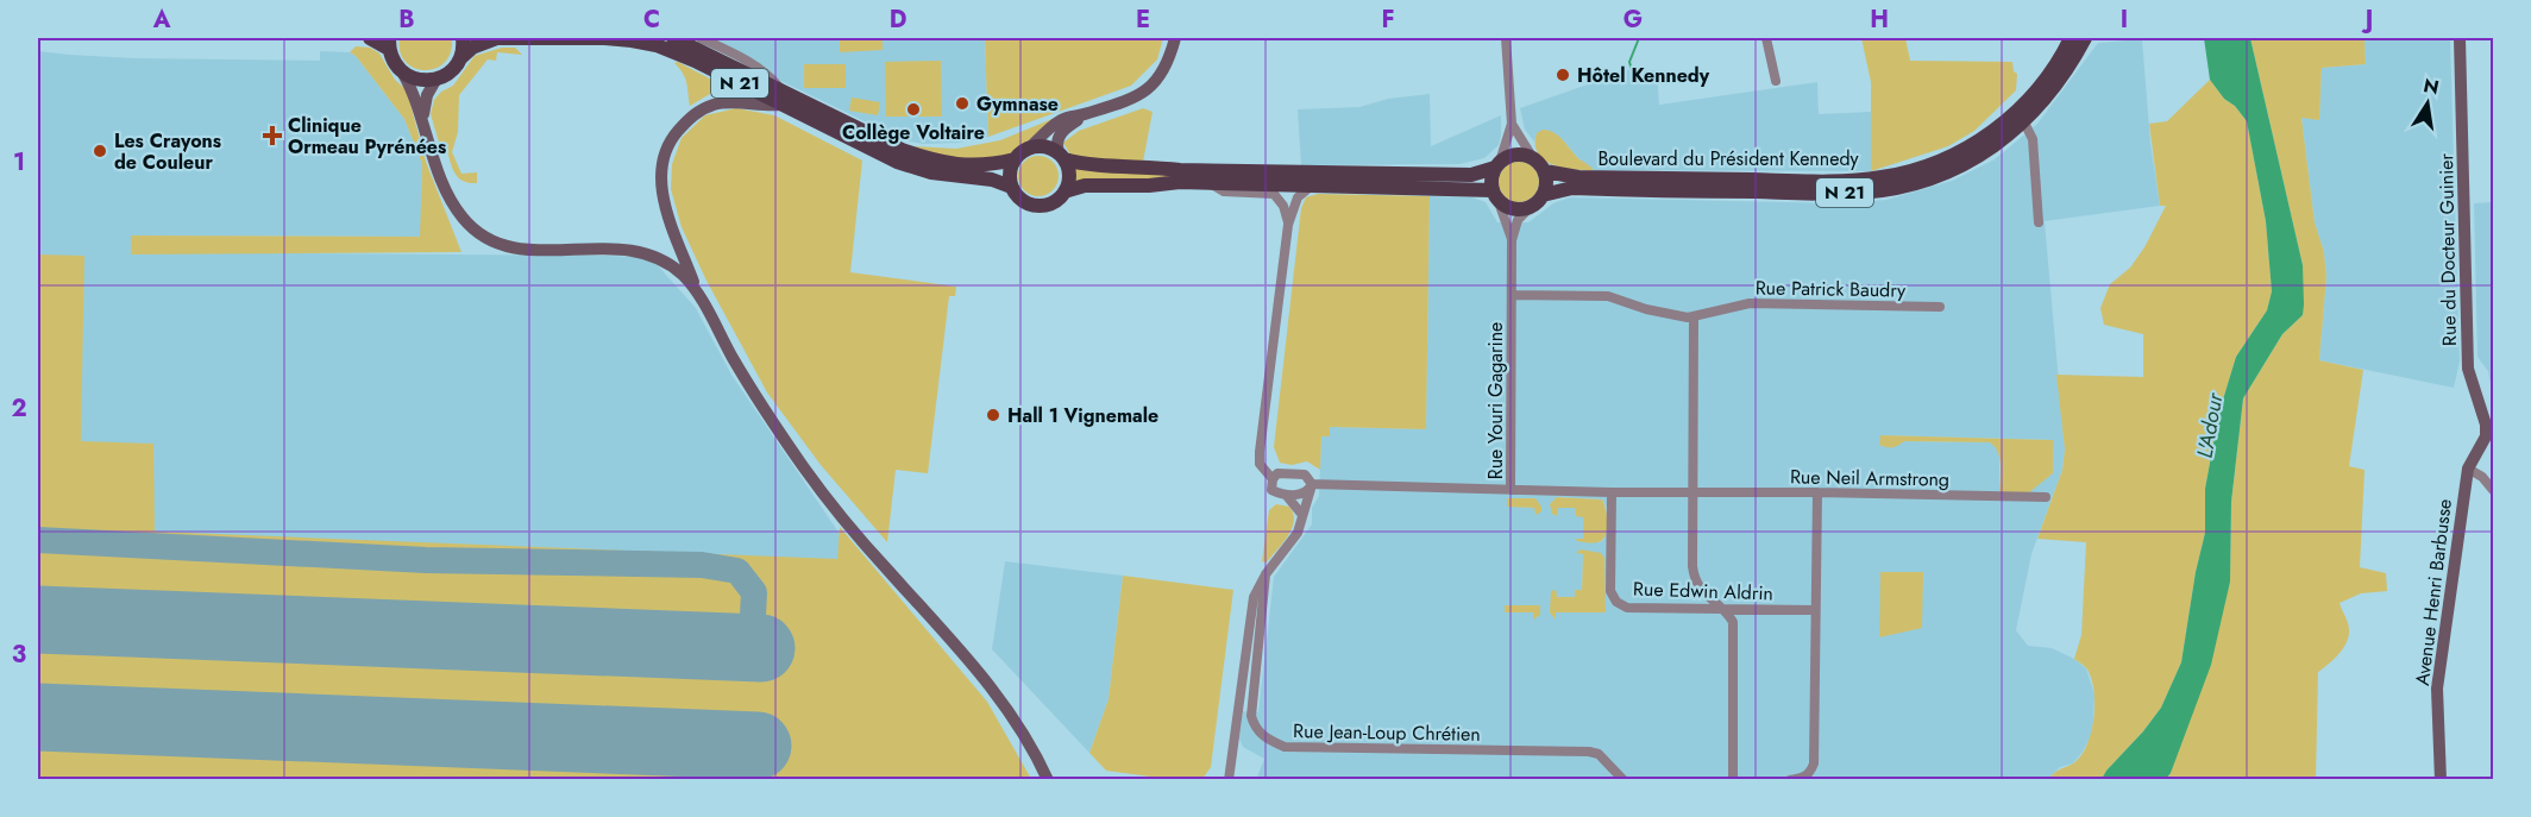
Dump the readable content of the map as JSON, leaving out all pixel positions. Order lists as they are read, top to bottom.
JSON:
{
  "streets": {
    "main road": ["N 21", "Boulevard du Président Kennedy"],
    "street": [
      "Rue du Docteur Guinier",
      "Rue Patrick Baudry",
      "Rue Youri Gagarine",
      "Rue Neil Armstrong",
      "Rue Edwin Aldrin",
      "Avenue Henri Barbusse",
      "Rue Jean-Loup Chrétien"
    ]
  },
  "crossings": [
    ["Boulevard du Président Kennedy", "Rue Youri Gagarine"],
    ["Rue du Docteur Guinier", "Avenue Henri Barbusse"],
    ["Rue Patrick Baudry", "Rue Youri Gagarine"],
    ["Rue Youri Gagarine", "Rue Neil Armstrong"],
    ["Rue Neil Armstrong", "Rue Edwin Aldrin"]
  ],
  "water": ["L'Adour"],
  "places": {
    "other": [
      "Hôtel Kennedy",
      "Gymnase",
      "Collège Voltaire",
      "Les Crayons de Couleur",
      "Hall 1 Vignemale"
    ],
    "health": ["Clinique Ormeau Pyrénées"]
  },
  "north": "top",
  "grid": {
    "columns": [
      "A",
      "B",
      "C",
      "D",
      "E",
      "F",
      "G",
      "H",
      "I",
      "J"
    ],
    "rows": ["1", "2", "3"]
  }
}
